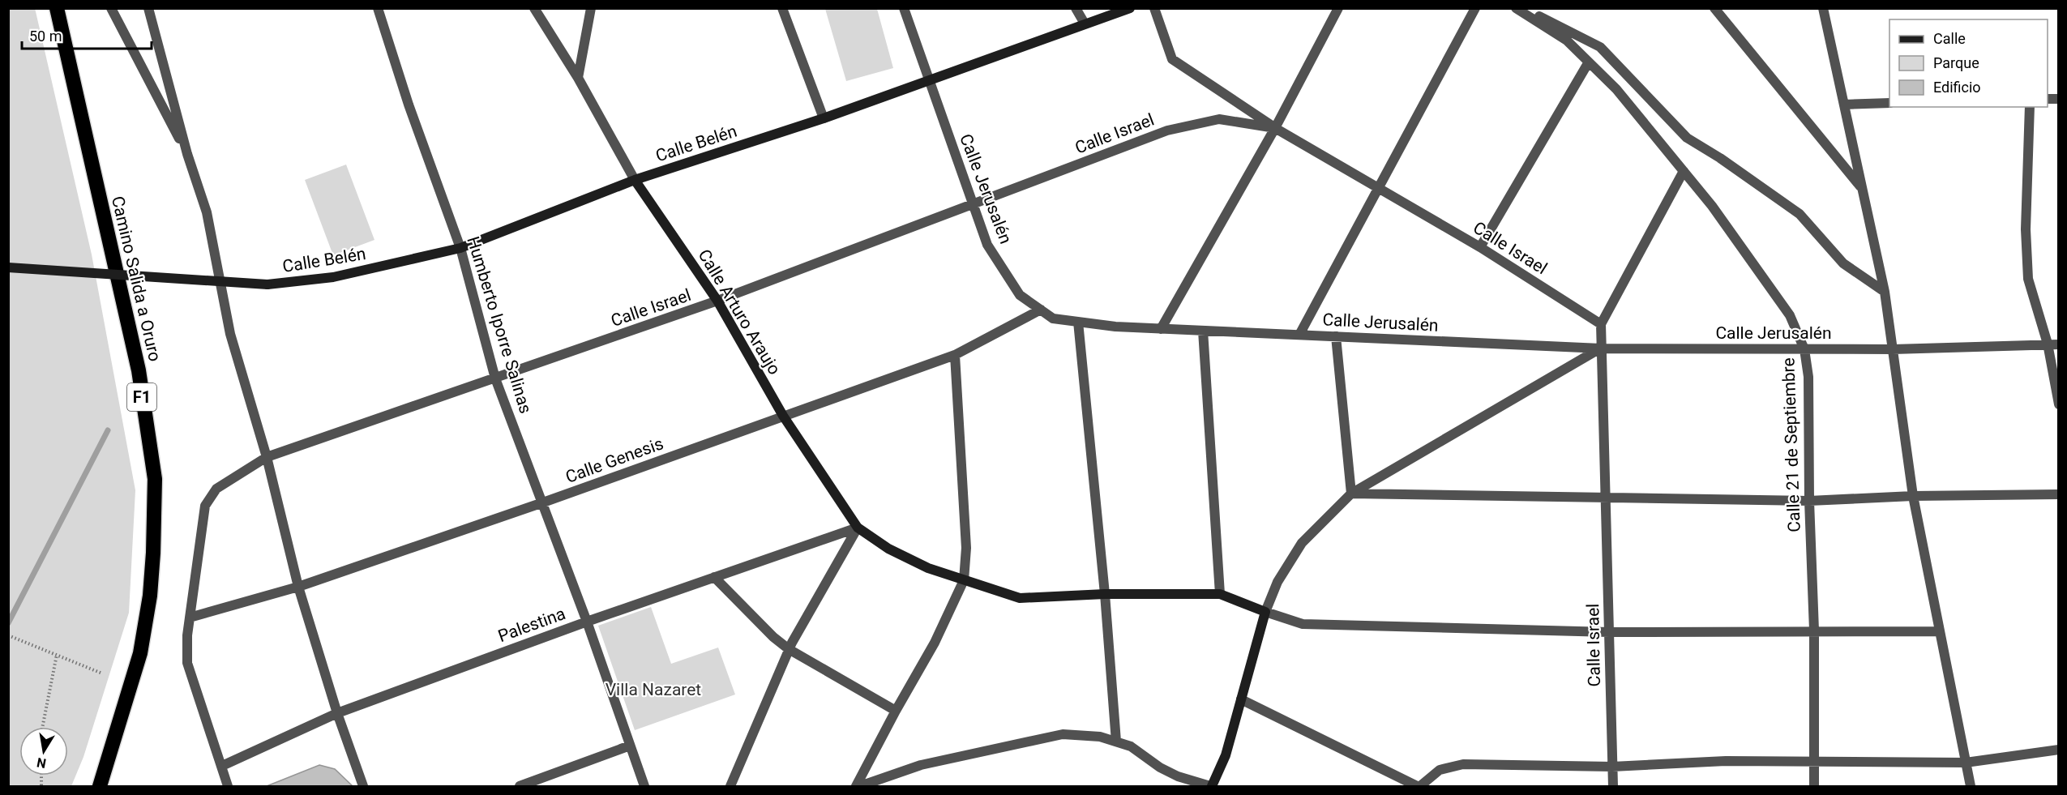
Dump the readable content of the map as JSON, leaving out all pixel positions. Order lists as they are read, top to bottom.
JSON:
{
  "streets": {
    "highway": ["Camino Salida a Oruro", "F1"],
    "main road": ["Calle Belén", "Calle Arturo Araujo"],
    "street": [
      "Calle Israel",
      "Calle Jerusalén",
      "Humberto Iporre Salinas",
      "Calle 21 de Septiembre",
      "Calle Genesis",
      "Palestina"
    ]
  },
  "crossings": [
    ["Calle Israel", "Calle Jerusalén"],
    ["Calle Israel", "Calle Arturo Araujo"],
    ["Calle Israel", "Humberto Iporre Salinas"],
    ["Calle Israel", "Calle Genesis"],
    ["Calle Israel", "Palestina"],
    ["Calle Belén", "Calle Jerusalén"],
    ["Calle Belén", "Calle Arturo Araujo"],
    ["Calle Belén", "Humberto Iporre Salinas"],
    ["Calle Jerusalén", "Calle 21 de Septiembre"],
    ["Calle Jerusalén", "Calle Genesis"],
    ["Calle Arturo Araujo", "Calle Genesis"],
    ["Calle Arturo Araujo", "Palestina"],
    ["Humberto Iporre Salinas", "Calle Genesis"],
    ["Humberto Iporre Salinas", "Palestina"]
  ],
  "parks": ["Villa Nazaret"],
  "legend": ["Calle", "Parque", "Edificio"],
  "scale_bar": "50 m",
  "north": "bottom"
}
